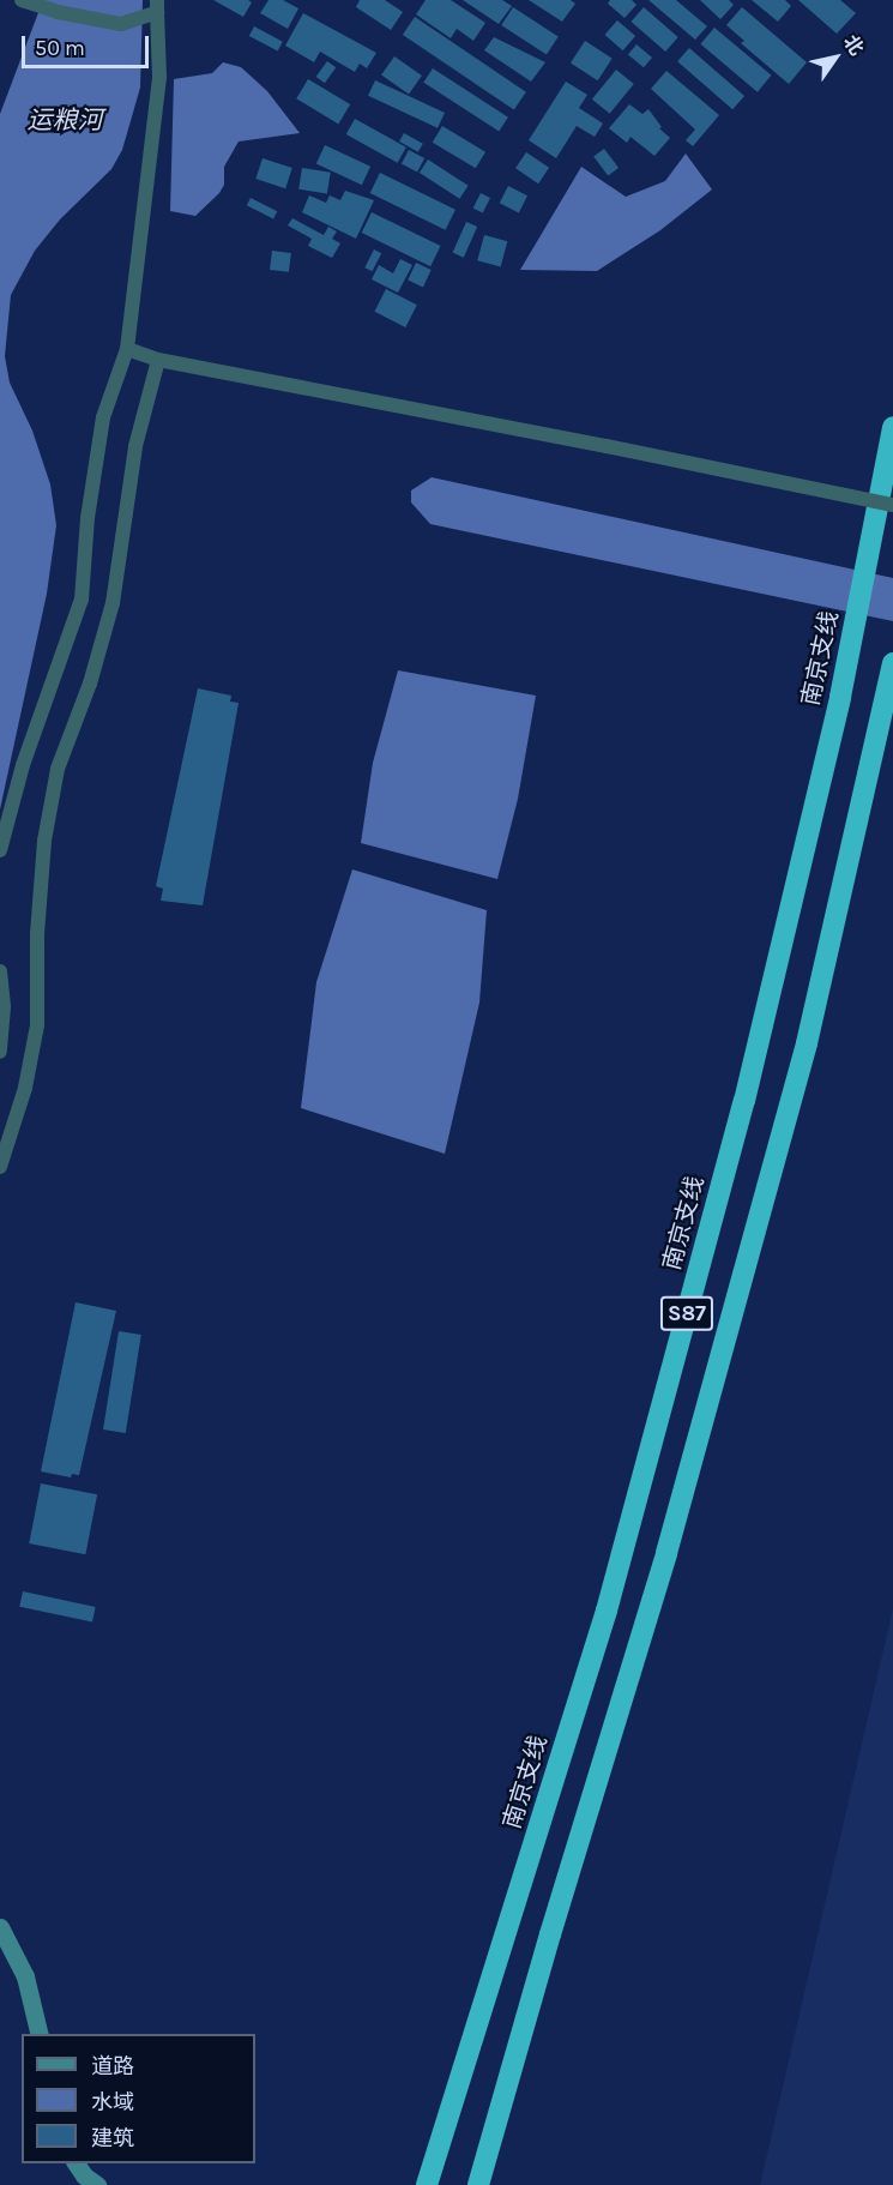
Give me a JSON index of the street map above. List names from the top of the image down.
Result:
{
  "streets": {
    "highway": ["南京支线", "S87"]
  },
  "water": ["运粮河"],
  "legend": ["道路", "水域", "建筑"],
  "scale_bar": "50 m",
  "north": "top right"
}
